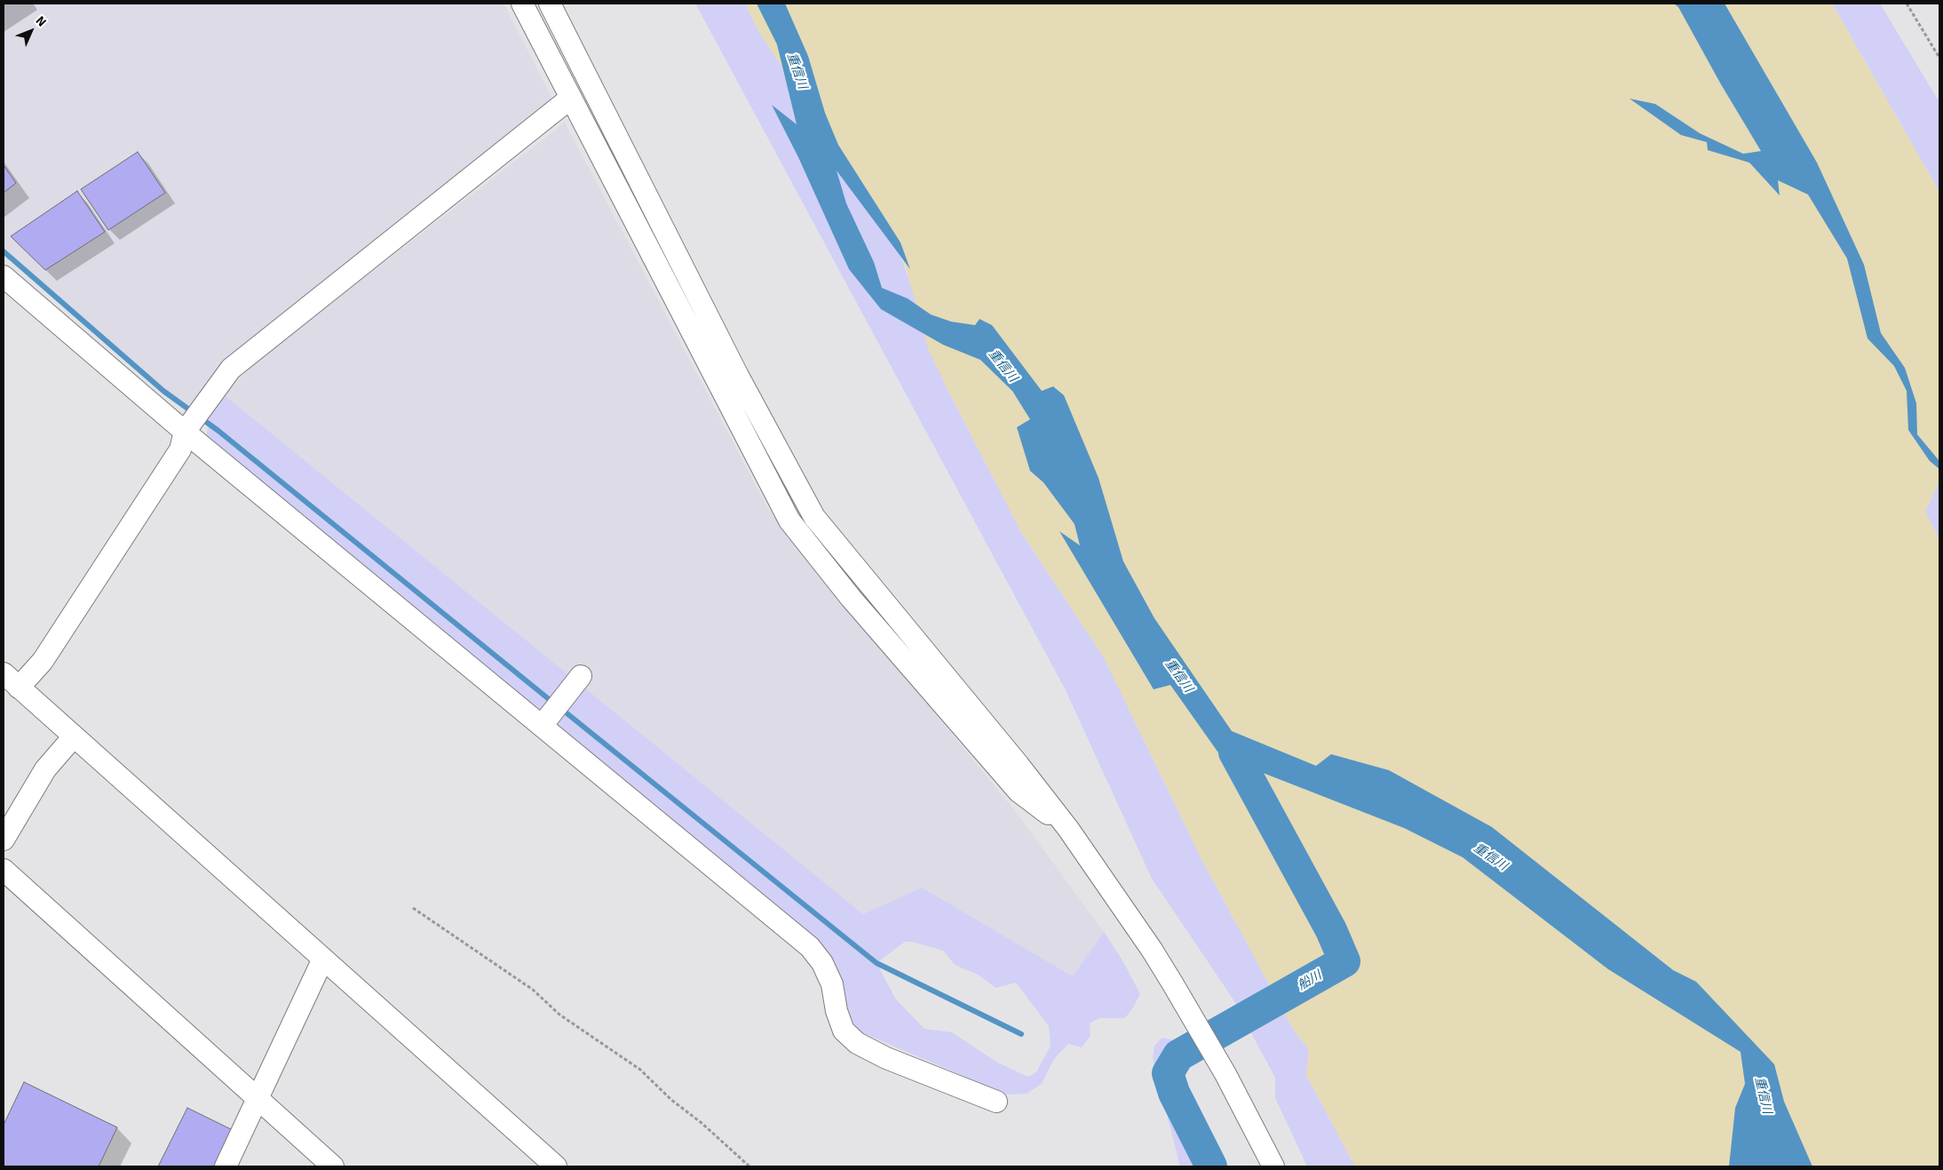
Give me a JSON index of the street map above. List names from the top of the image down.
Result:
{
  "water": ["重信川", "船川"],
  "north": "top right"
}
